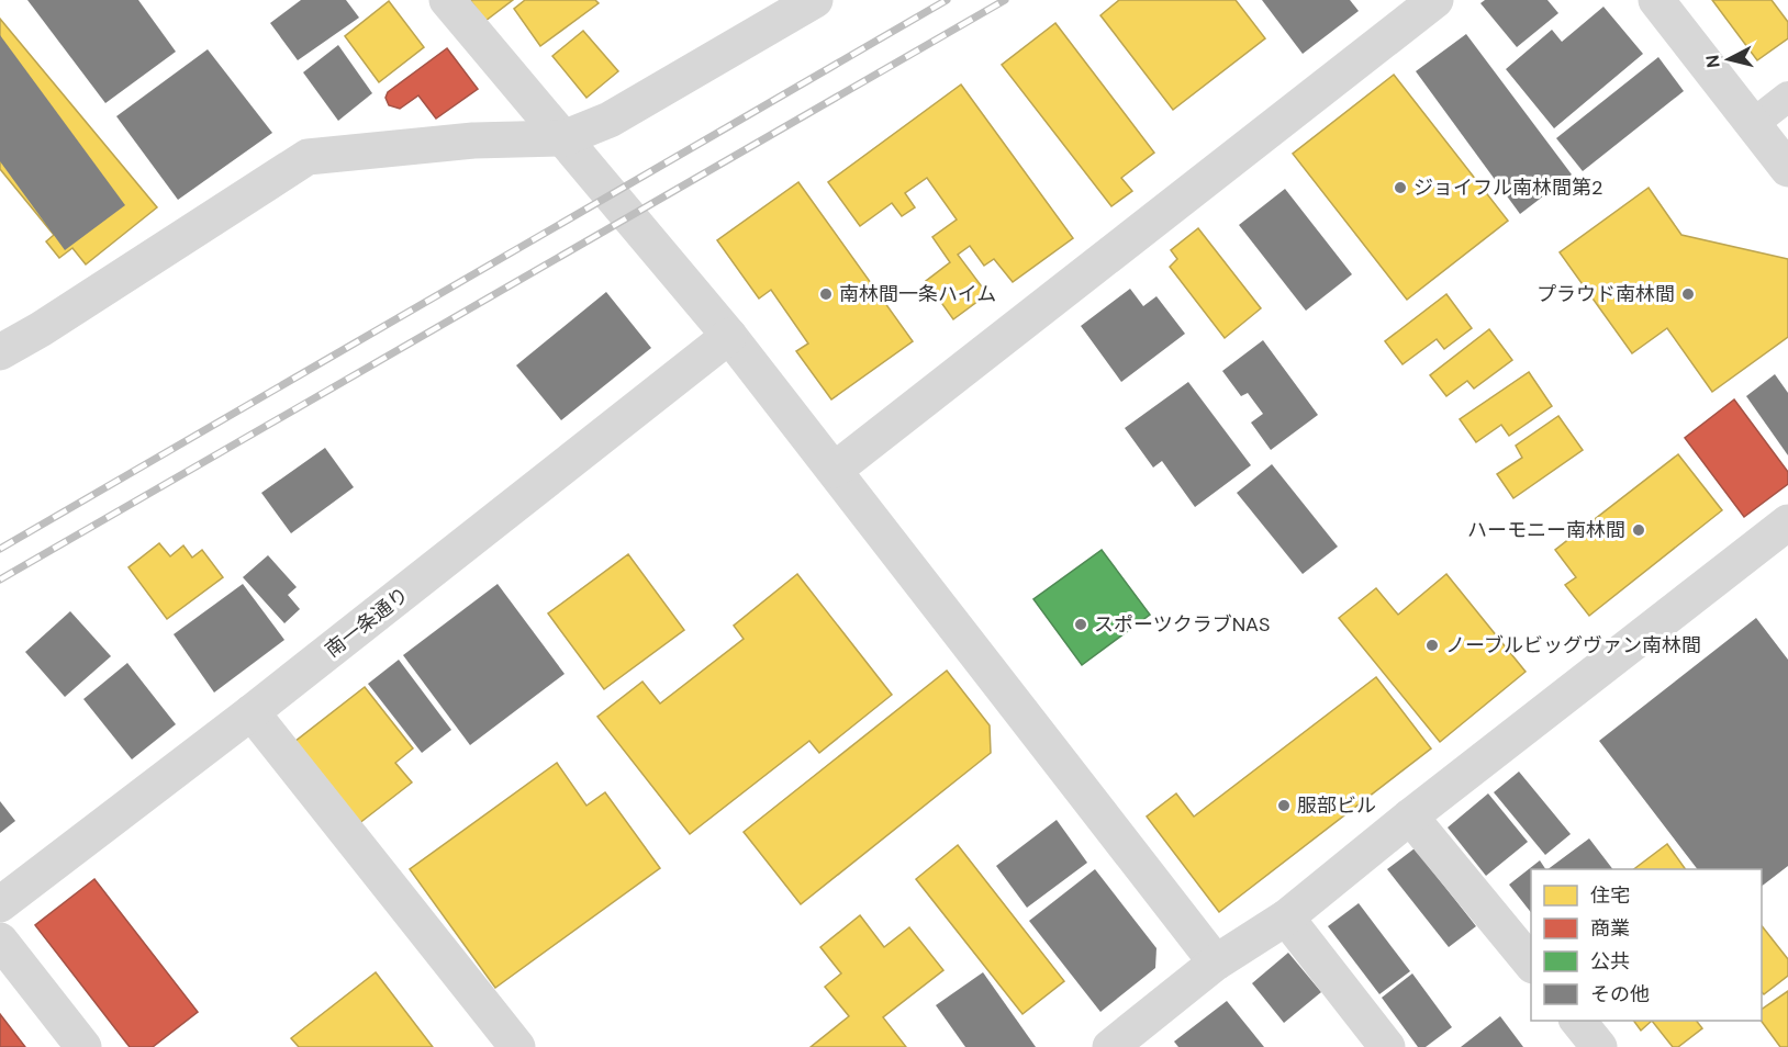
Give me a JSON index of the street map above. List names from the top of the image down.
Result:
{
  "streets": {
    "street": ["南一条通り"]
  },
  "places": [
    "ジョイフル南林間第2",
    "南林間一条ハイム",
    "プラウド南林間",
    "ハーモニー南林間",
    "スポーツクラブNAS",
    "ノーブルビッグヴァン南林間",
    "服部ビル"
  ],
  "legend": [
    "住宅",
    "商業",
    "公共",
    "その他"
  ],
  "north": "left"
}
